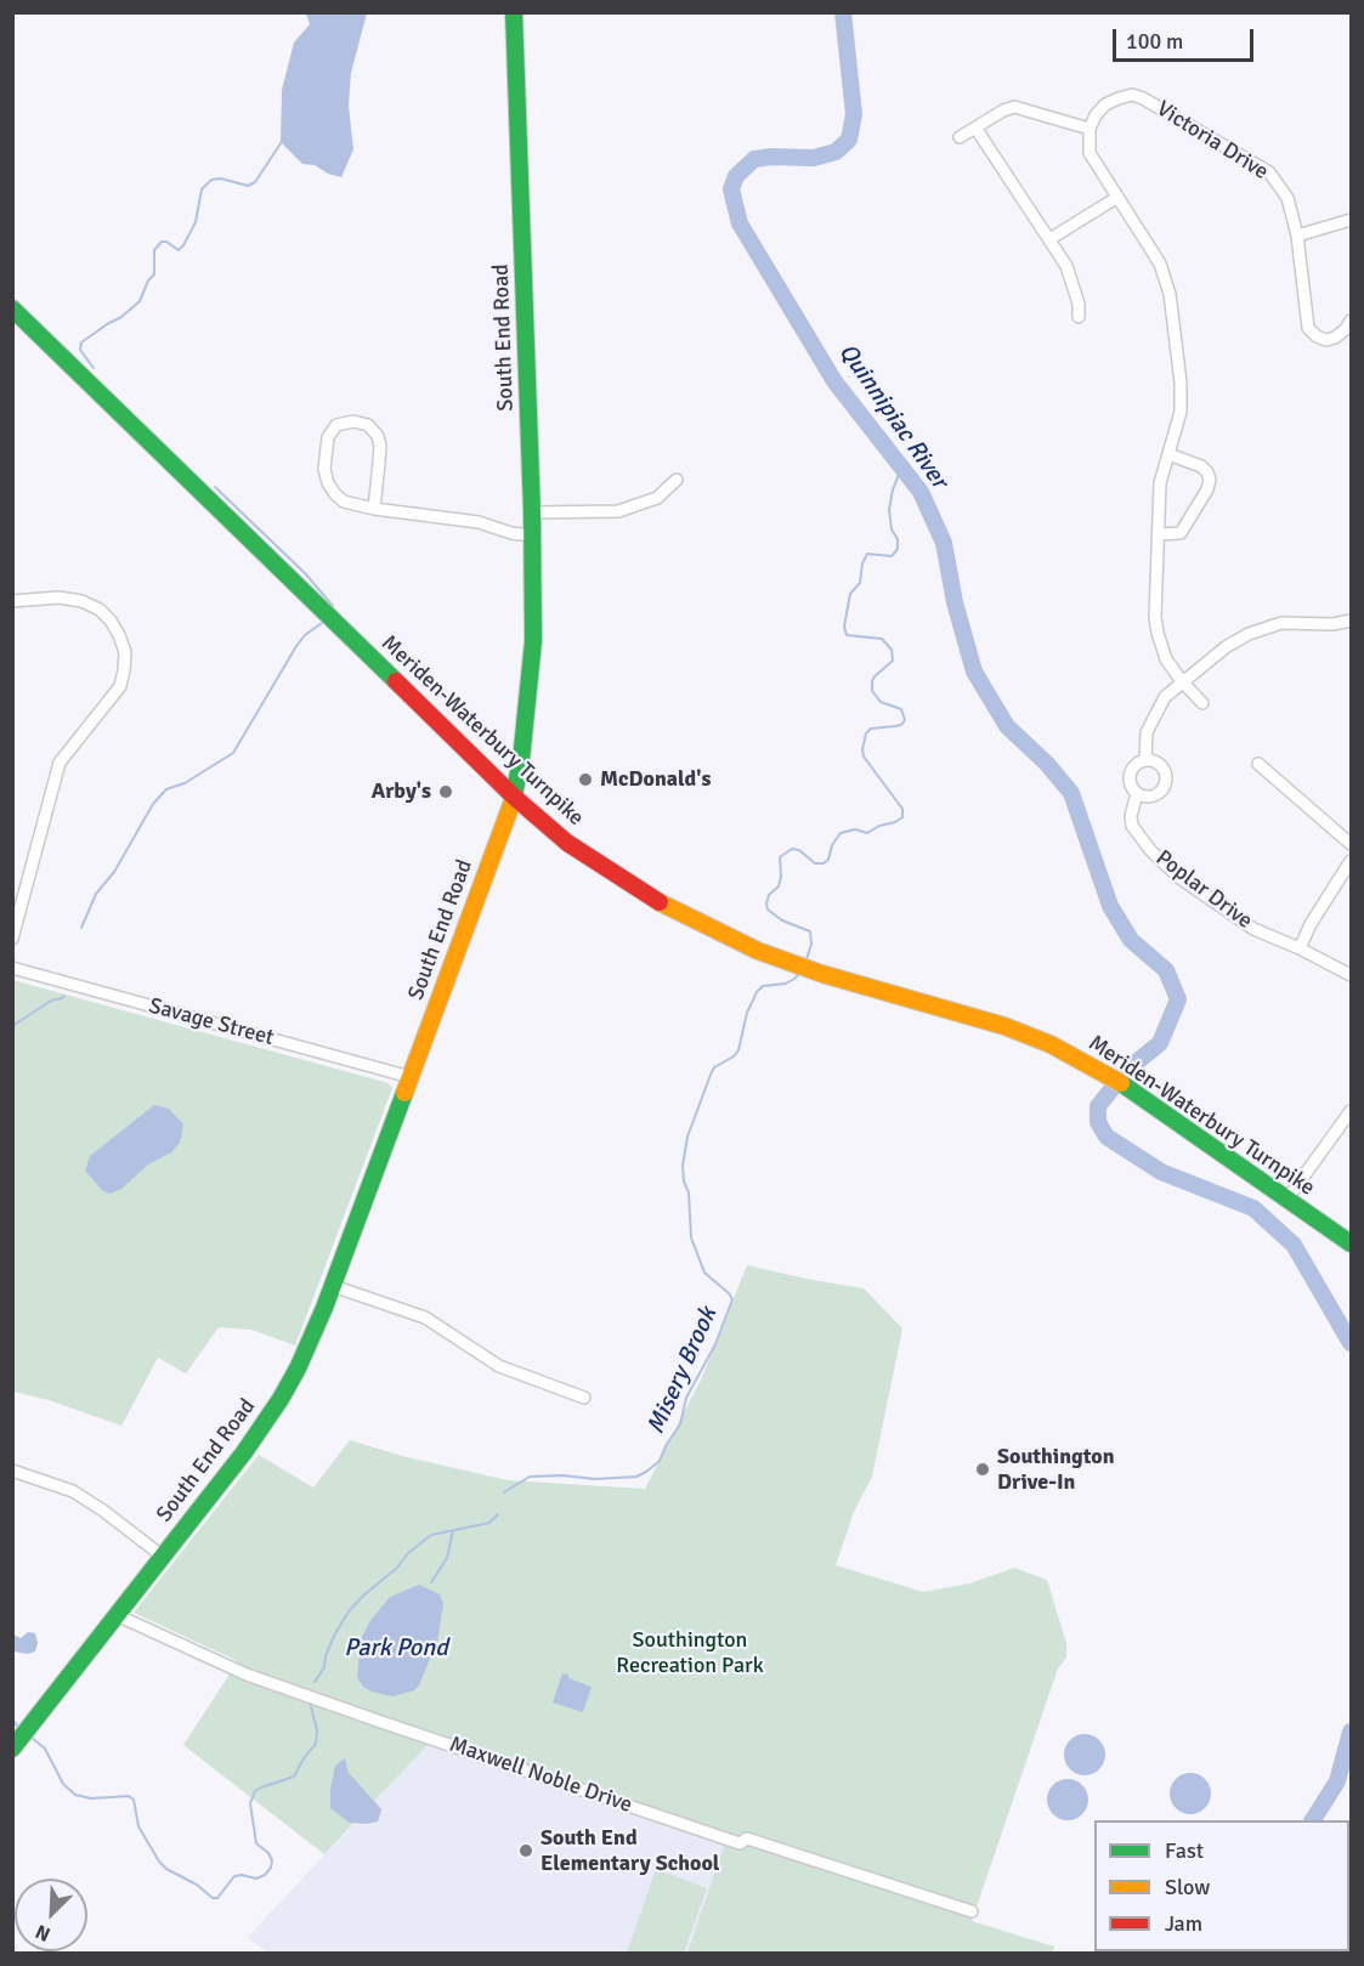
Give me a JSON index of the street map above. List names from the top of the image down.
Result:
{
  "streets": {
    "street": [
      "Victoria Drive",
      "South End Road",
      "Meriden-Waterbury Turnpike",
      "Poplar Drive",
      "Savage Street",
      "Maxwell Noble Drive"
    ]
  },
  "crossings": [
    ["South End Road", "Meriden-Waterbury Turnpike"],
    ["South End Road", "Savage Street"],
    ["South End Road", "Maxwell Noble Drive"]
  ],
  "water": ["Quinnipiac River", "Misery Brook", "Park Pond"],
  "parks": ["Southington Recreation Park"],
  "places": [
    "McDonald's",
    "Arby's",
    "Southington Drive-In",
    "South End Elementary School"
  ],
  "legend": ["Fast", "Slow", "Jam"],
  "scale_bar": "100 m",
  "north": "bottom left"
}
